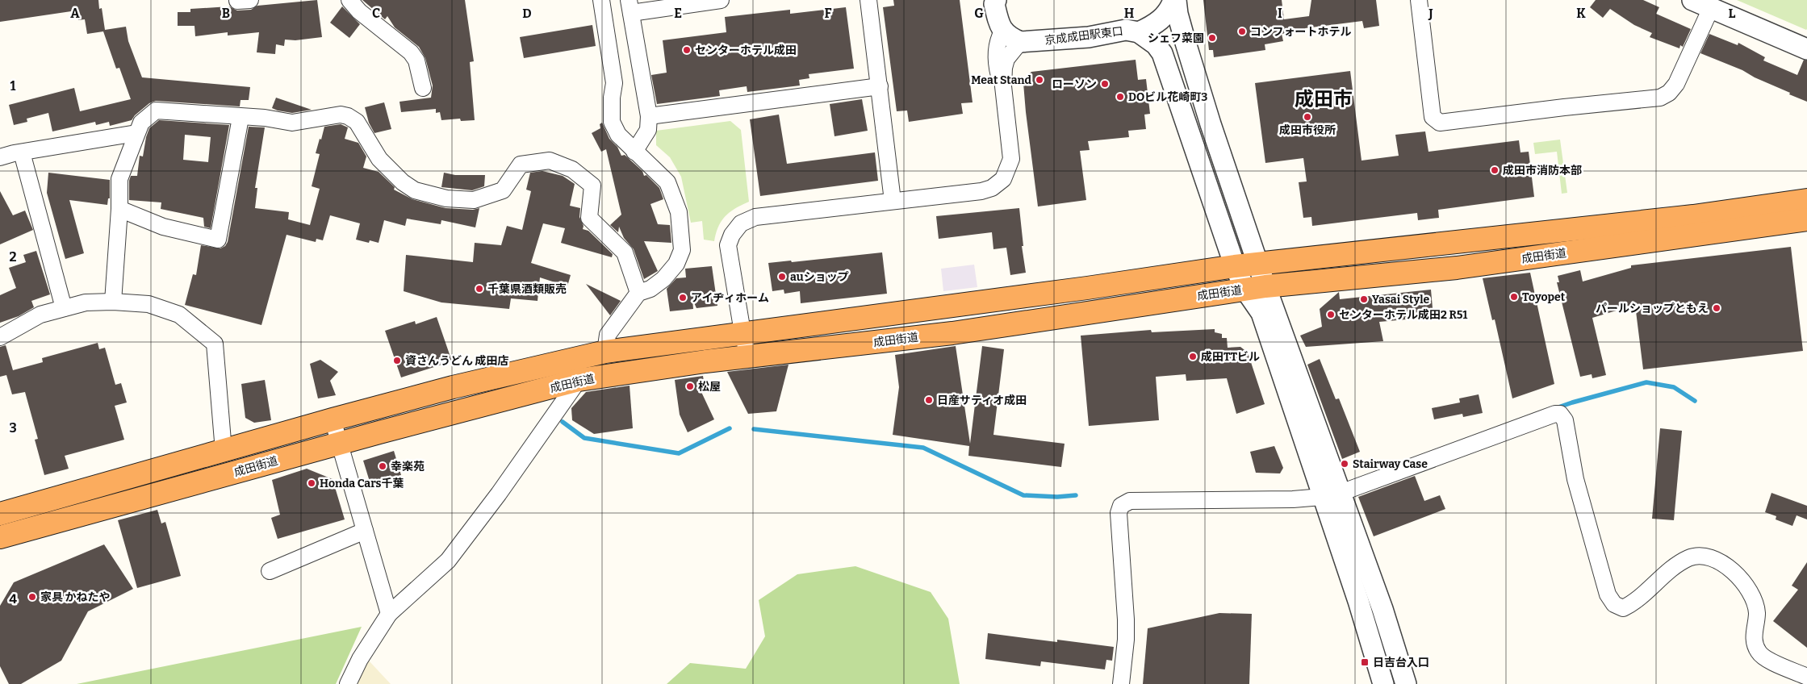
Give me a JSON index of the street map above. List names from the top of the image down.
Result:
{
  "streets": {
    "highway": ["成田街道"],
    "street": ["京成成田駅東口"]
  },
  "crossings": [
    ["京成成田駅東口", "成田街道"]
  ],
  "districts": ["成田市"],
  "places": {
    "other": [
      "コンフォートホテル",
      "シェフ菜園",
      "センターホテル成田",
      "Meat Stand",
      "ローソン",
      "DOビル花崎町3",
      "成田市役所",
      "成田市消防本部",
      "auショップ",
      "千葉県酒類販売",
      "Toyopet",
      "アイヂィホーム",
      "Yasai Style",
      "パールショップともえ",
      "センターホテル成田2 R51",
      "成田TTビル",
      "資さんうどん 成田店",
      "松屋",
      "日産サティオ成田",
      "Stairway Case",
      "幸楽苑",
      "Honda Cars千葉",
      "家具 かねたや"
    ],
    "transit": ["日吉台入口"]
  },
  "grid": {
    "columns": [
      "A",
      "B",
      "C",
      "D",
      "E",
      "F",
      "G",
      "H",
      "I",
      "J",
      "K",
      "L"
    ],
    "rows": [
      "1",
      "2",
      "3",
      "4"
    ]
  }
}
